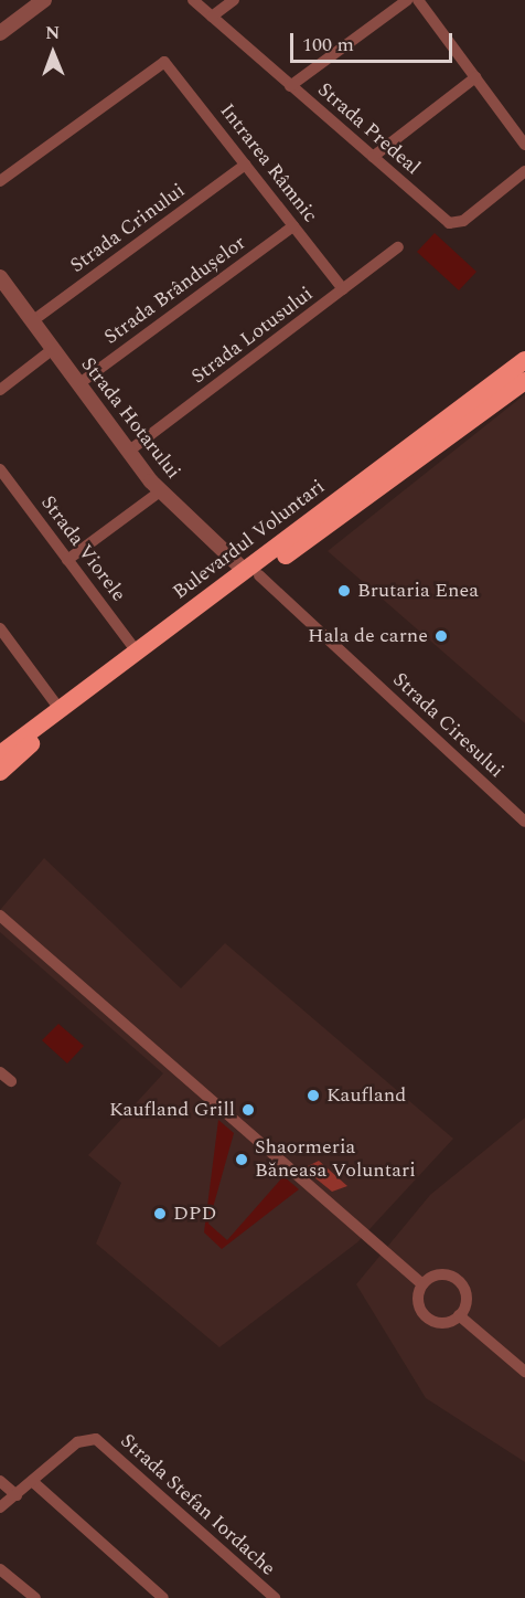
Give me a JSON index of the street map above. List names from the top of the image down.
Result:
{
  "streets": {
    "highway": ["Bulevardul Voluntari"],
    "street": [
      "Strada Predeal",
      "Intrarea Râmnic",
      "Strada Crinului",
      "Strada Brândușelor",
      "Strada Lotusului",
      "Strada Hotarului",
      "Strada Viorele",
      "Strada Ciresului",
      "Strada Stefan Iordache"
    ]
  },
  "crossings": [
    ["Intrarea Râmnic", "Strada Crinului"],
    ["Intrarea Râmnic", "Strada Brândușelor"],
    ["Intrarea Râmnic", "Strada Lotusului"],
    ["Strada Crinului", "Strada Hotarului"],
    ["Strada Brândușelor", "Strada Hotarului"],
    ["Strada Lotusului", "Strada Hotarului"],
    ["Strada Hotarului", "Bulevardul Voluntari"],
    ["Strada Hotarului", "Strada Ciresului"],
    ["Bulevardul Voluntari", "Strada Viorele"],
    ["Bulevardul Voluntari", "Strada Ciresului"]
  ],
  "places": [
    "Brutaria Enea",
    "Hala de carne",
    "Kaufland",
    "Kaufland Grill",
    "Shaormeria Băneasa Voluntari",
    "DPD"
  ],
  "scale_bar": "100 m",
  "north": "top"
}
